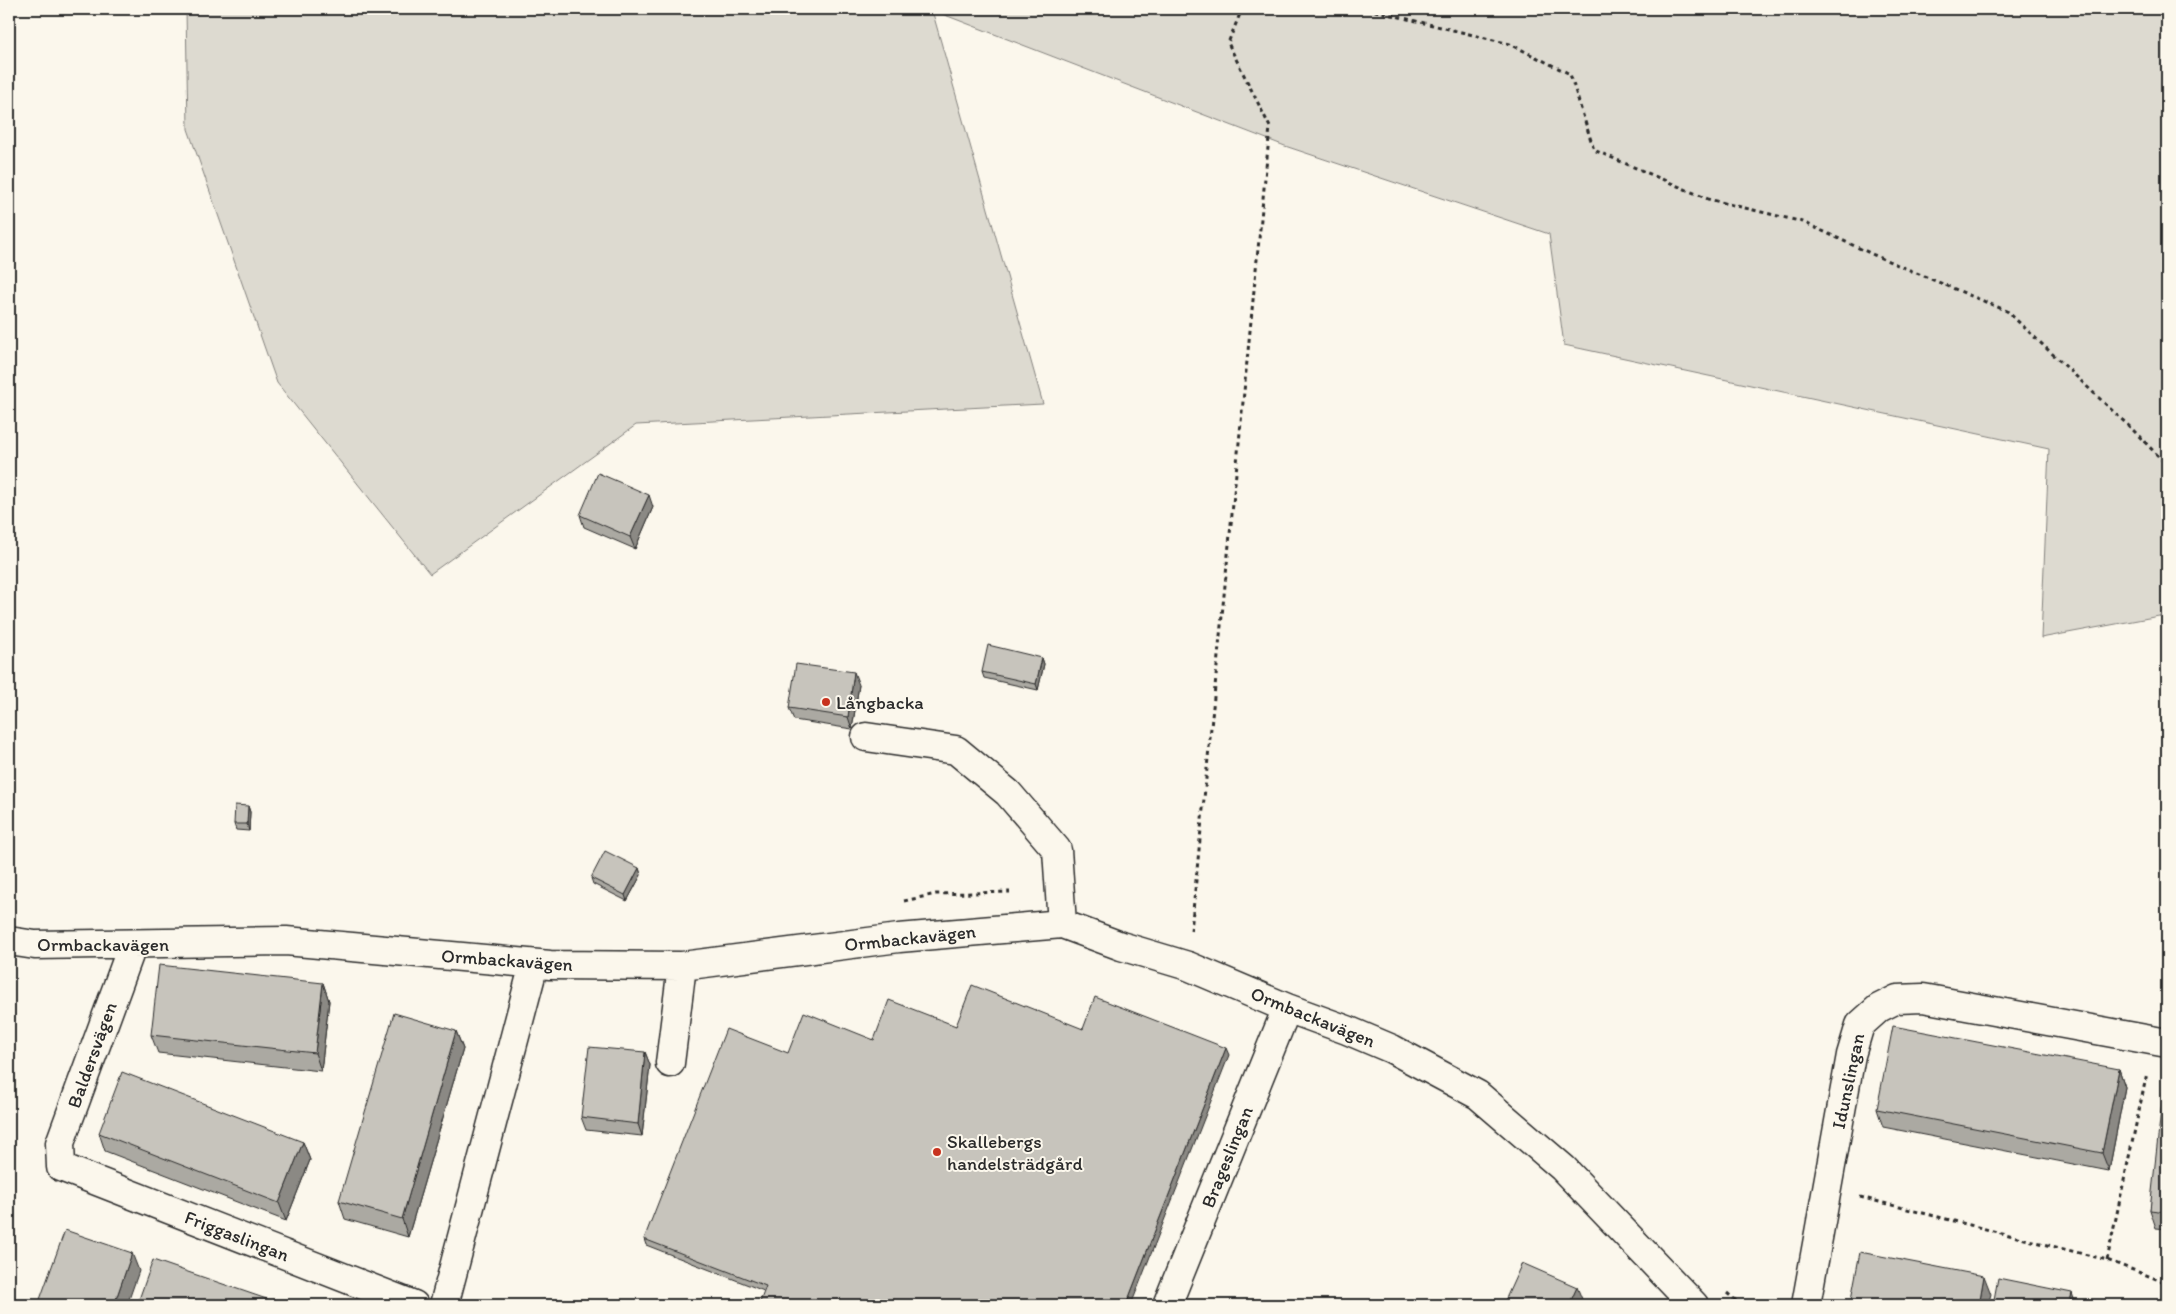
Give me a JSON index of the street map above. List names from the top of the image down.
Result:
{
  "streets": {
    "street": [
      "Ormbackavägen",
      "Baldersvägen",
      "Idunslingan",
      "Brageslingan",
      "Friggaslingan"
    ]
  },
  "crossings": [
    ["Ormbackavägen", "Baldersvägen"],
    ["Ormbackavägen", "Brageslingan"],
    ["Baldersvägen", "Friggaslingan"]
  ],
  "places": ["Långbacka", "Skallebergs handelsträdgård"]
}
